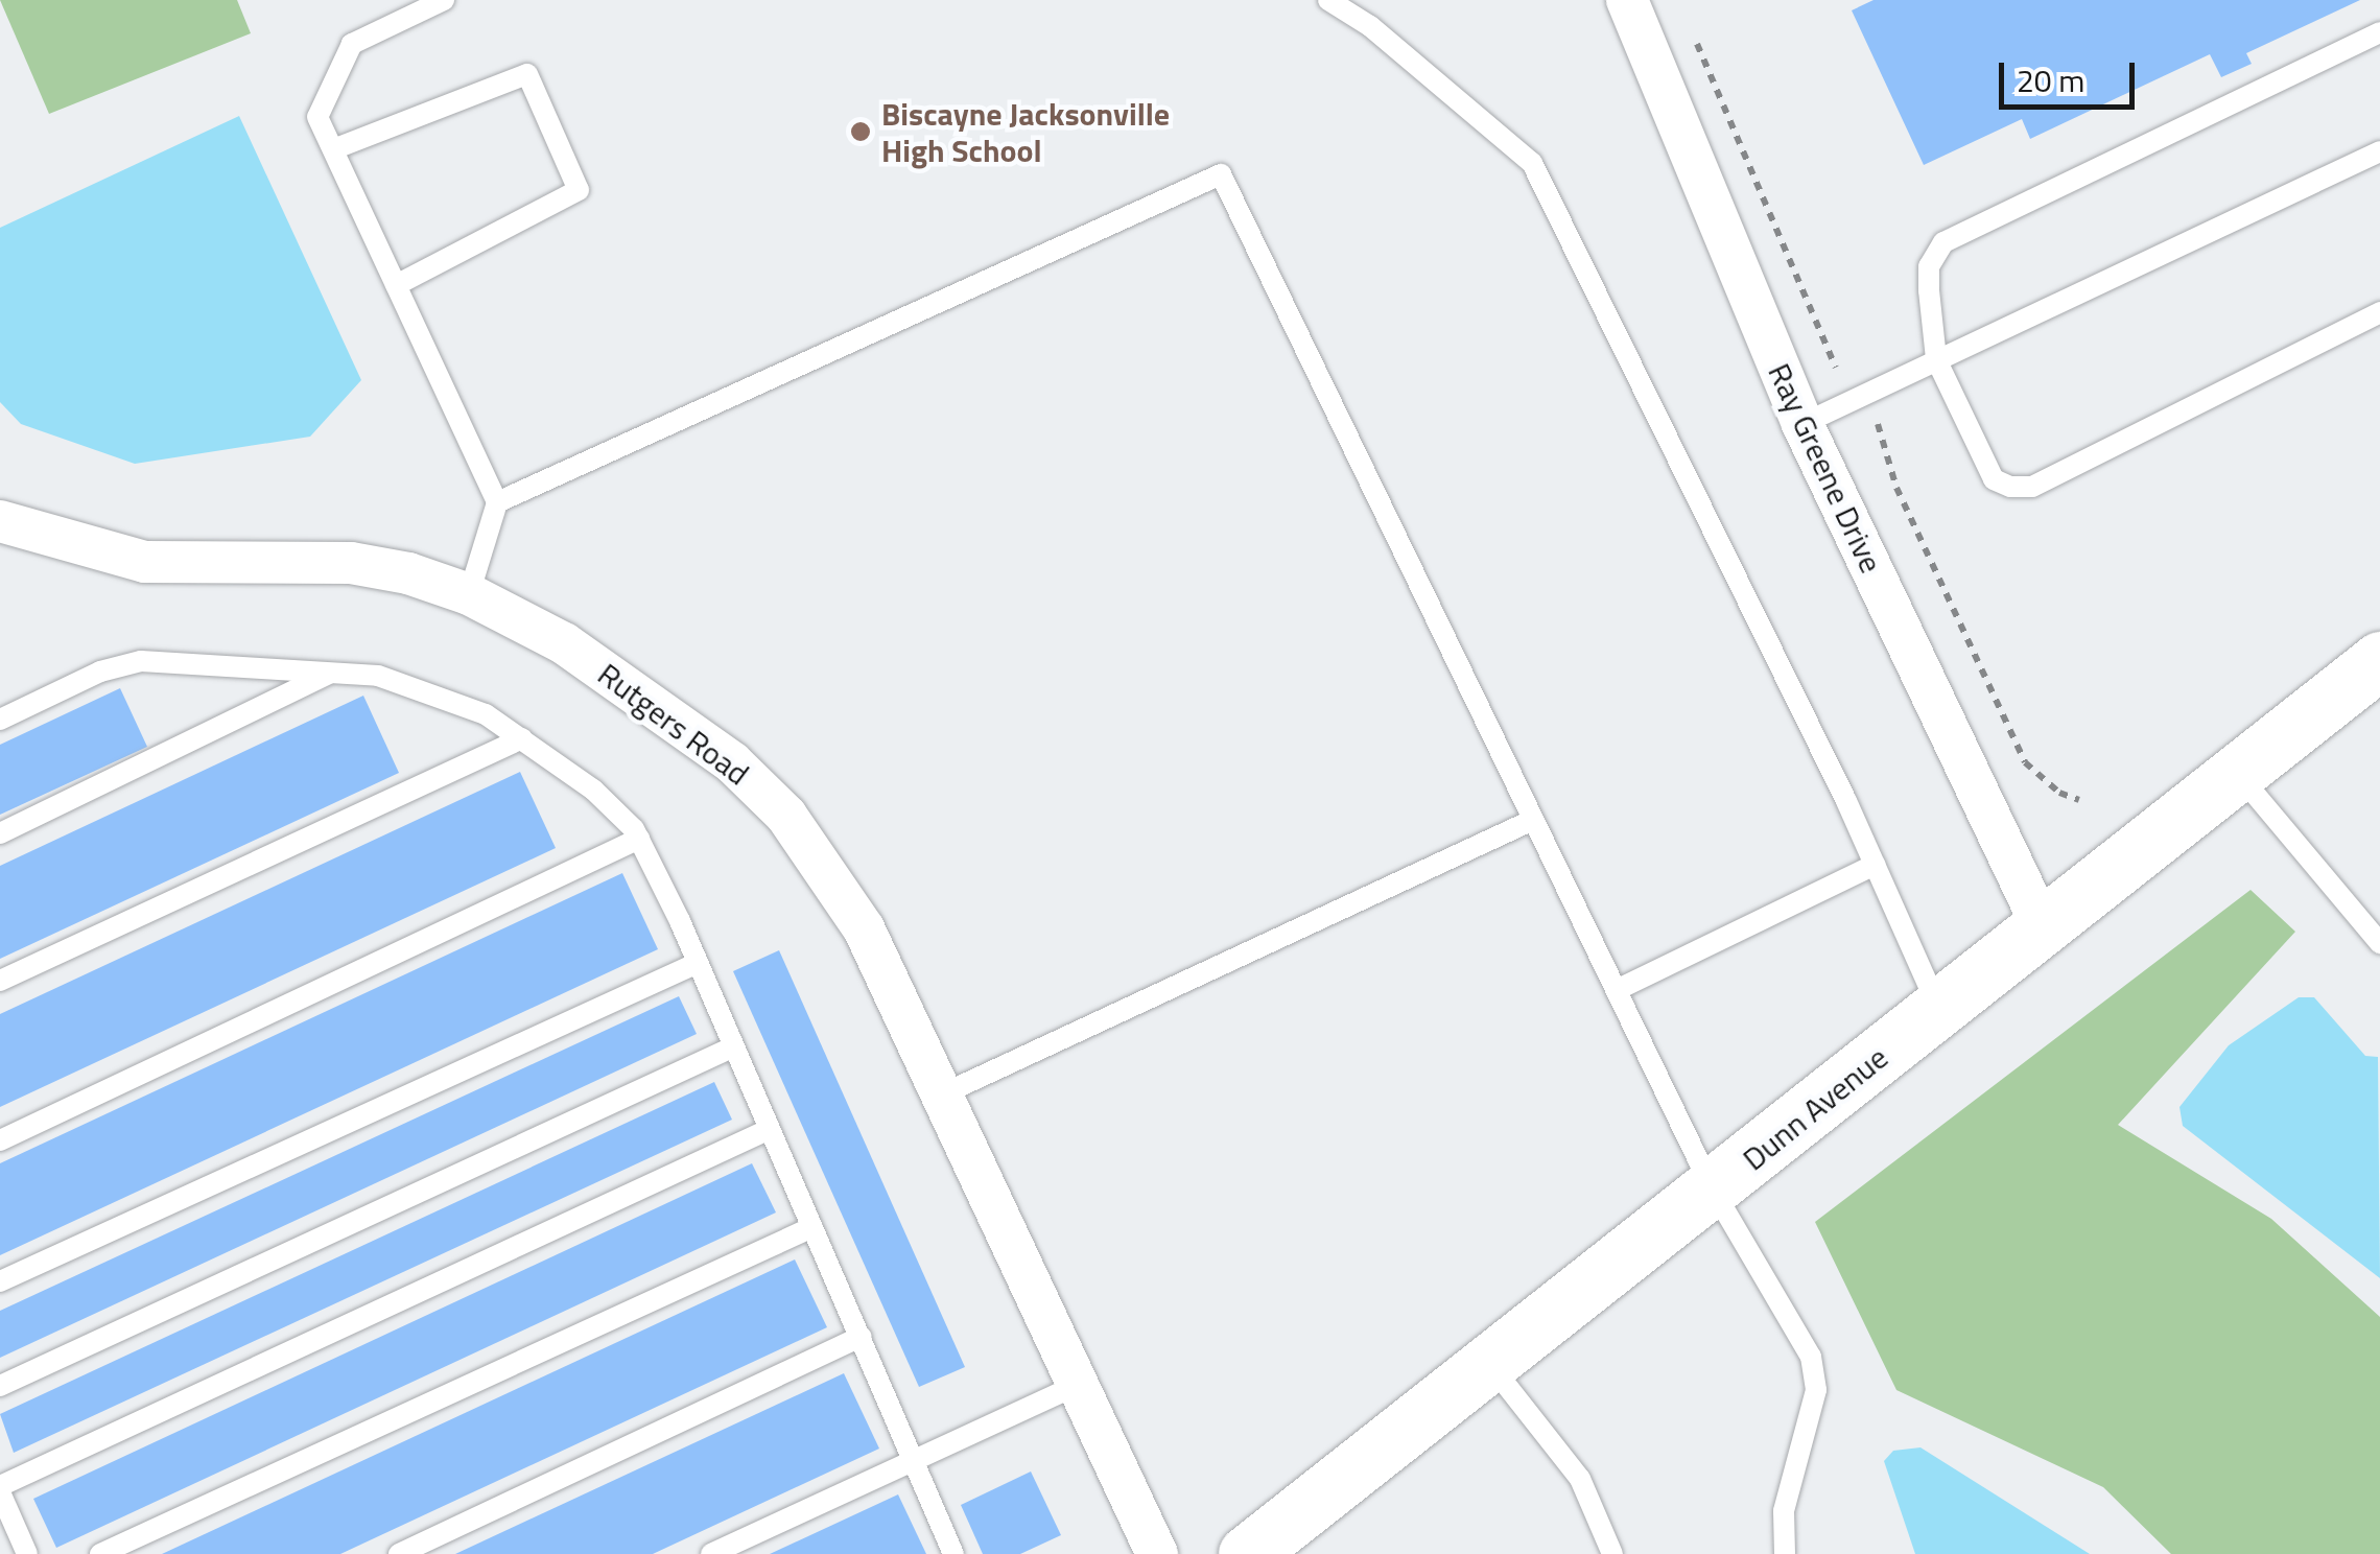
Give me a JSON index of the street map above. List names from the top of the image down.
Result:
{
  "streets": {
    "main road": ["Dunn Avenue"],
    "street": ["Ray Greene Drive", "Rutgers Road"]
  },
  "crossings": [
    ["Ray Greene Drive", "Dunn Avenue"]
  ],
  "places": ["Biscayne Jacksonville High School"],
  "scale_bar": "20 m"
}
